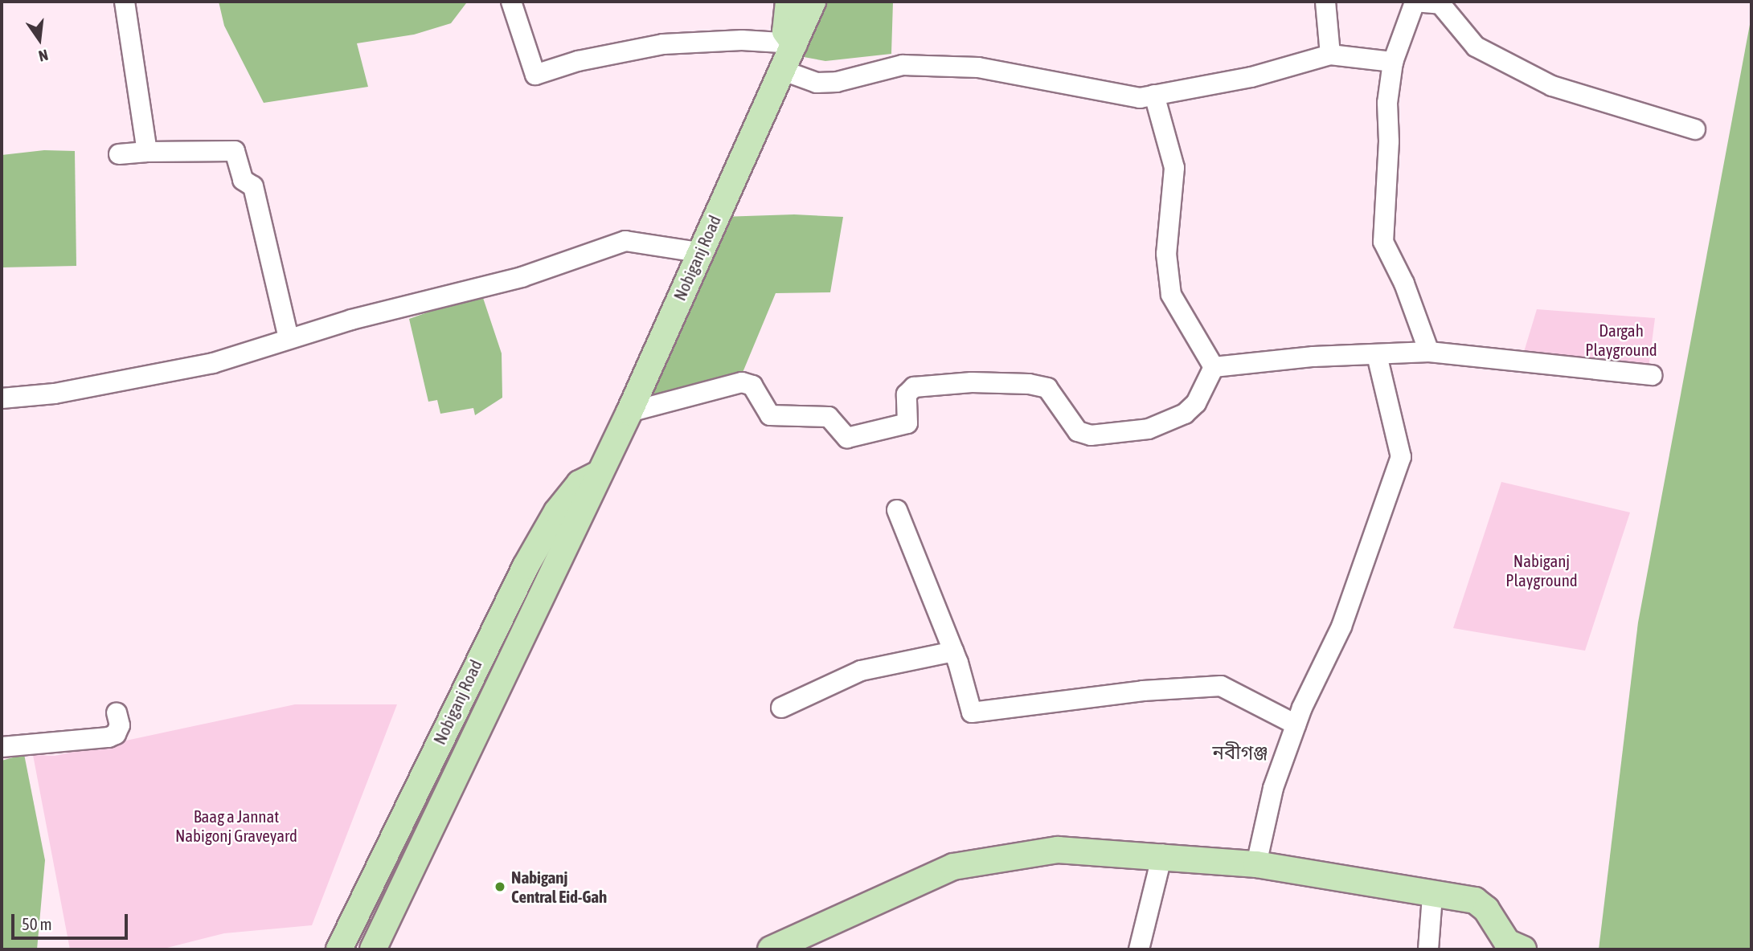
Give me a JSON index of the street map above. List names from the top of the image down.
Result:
{
  "streets": {
    "main road": ["Nobiganj Road"]
  },
  "districts": ["নবীগঞ্জ"],
  "parks": ["Dargah Playground", "Nabiganj Playground", "Baag a Jannat Nabigonj Graveyard"],
  "places": ["Nabiganj Central Eid-Gah"],
  "scale_bar": "50 m",
  "north": "bottom"
}
